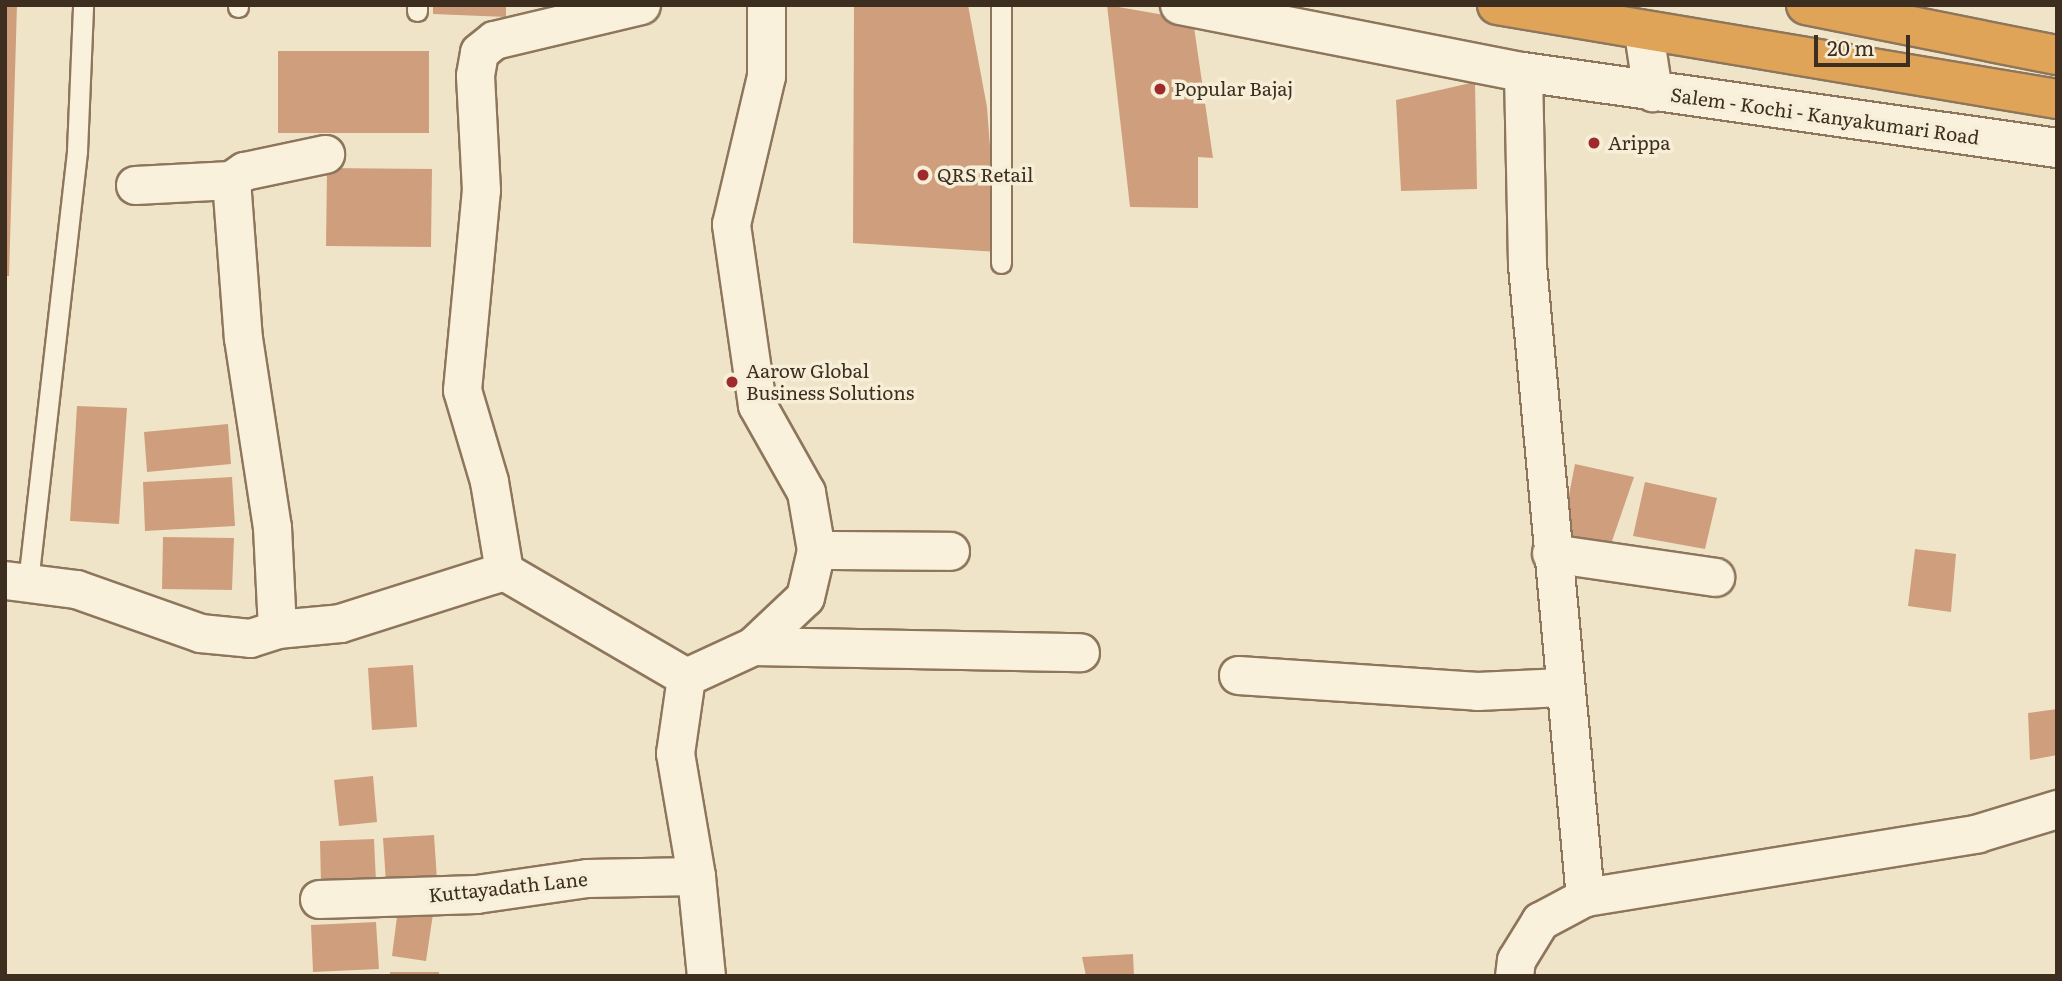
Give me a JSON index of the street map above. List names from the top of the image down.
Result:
{
  "streets": {
    "street": ["Salem - Kochi - Kanyakumari Road", "Kuttayadath Lane"]
  },
  "places": [
    "Popular Bajaj",
    "Arippa",
    "QRS Retail",
    "Aarow Global Business Solutions"
  ],
  "scale_bar": "20 m"
}
